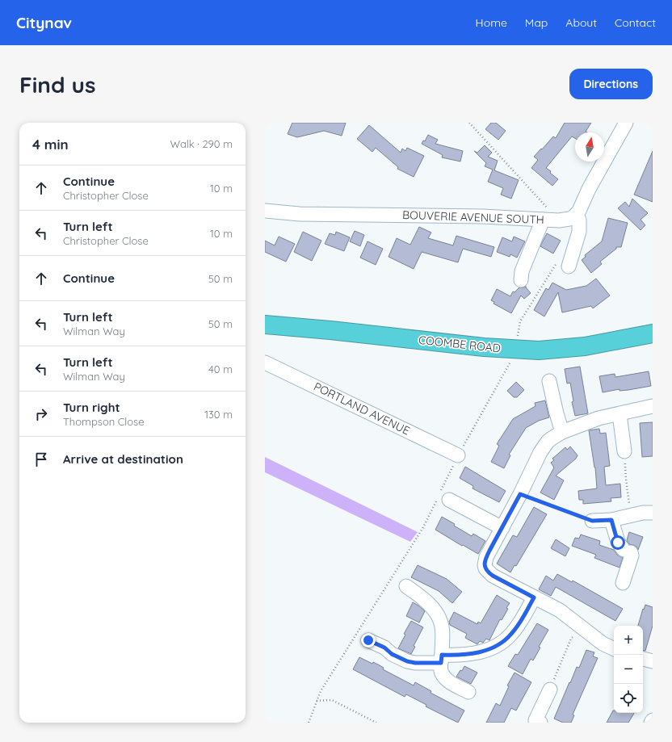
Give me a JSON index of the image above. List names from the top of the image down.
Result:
{
  "streets": {
    "highway": ["COOMBE ROAD"],
    "street": ["BOUVERIE AVENUE SOUTH", "PORTLAND AVENUE"]
  },
  "north": "top",
  "page": {
    "header": "Citynav",
    "nav": [
      "Home",
      "Map",
      "About",
      "Contact"
    ],
    "buttons": "Directions",
    "title": "Find us",
    "heading": ["4 min", "Walk · 290 m"],
    "list": [
      ["Continue", "Christopher Close", "10 m"],
      ["Turn left", "Christopher Close", "10 m"],
      ["Continue", "50 m"],
      ["Turn left", "Wilman Way", "50 m"],
      ["Turn left", "Wilman Way", "40 m"],
      ["Turn right", "Thompson Close", "130 m"],
      "Arrive at destination"
    ],
    "map_buttons": ["+", "−"]
  }
}
